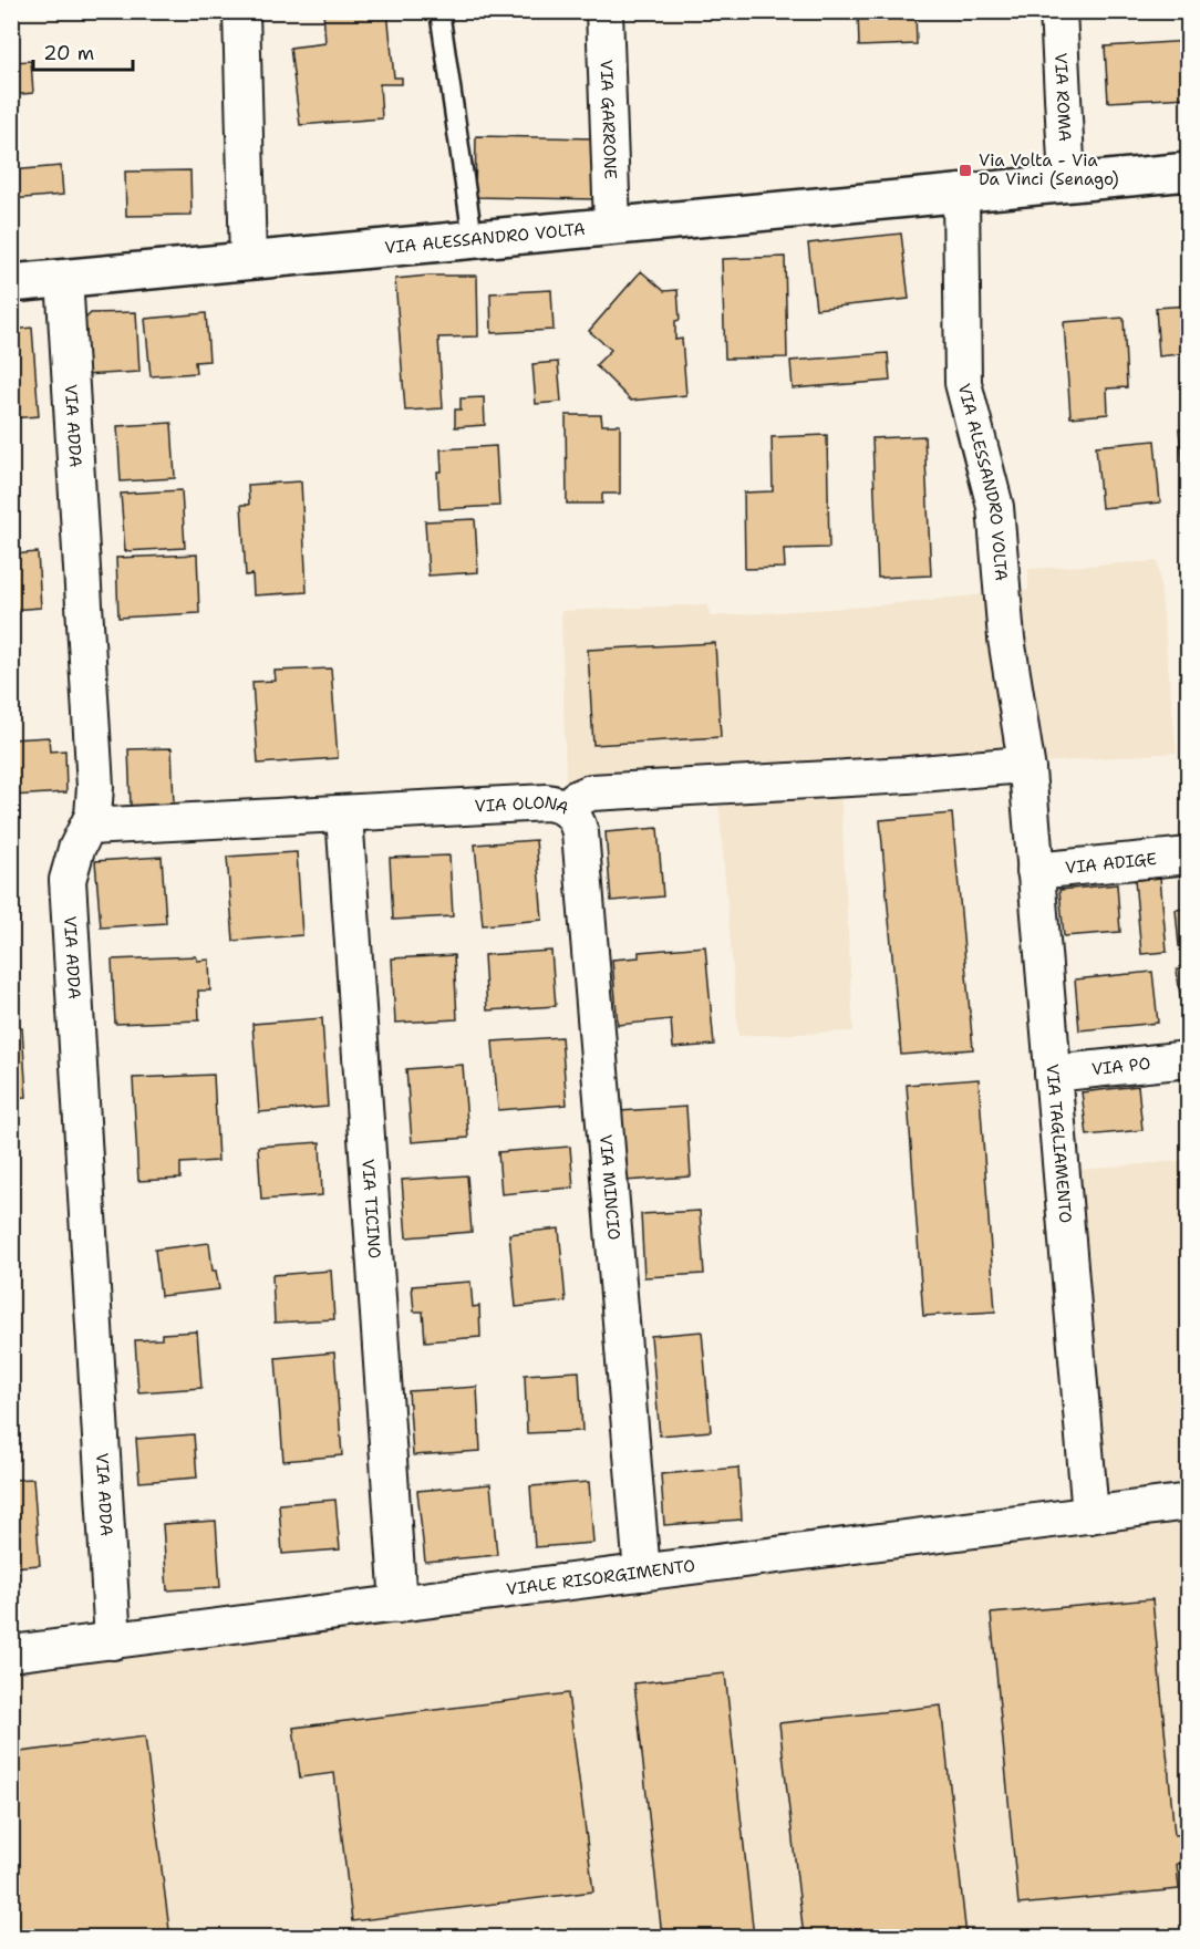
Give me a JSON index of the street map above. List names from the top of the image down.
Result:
{
  "streets": {
    "street": [
      "VIA ROMA",
      "VIA GARRONE",
      "VIA ALESSANDRO VOLTA",
      "VIA ADDA",
      "VIA OLONA",
      "VIA ADIGE",
      "VIA PO",
      "VIA TAGLIAMENTO",
      "VIA MINCIO",
      "VIA TICINO",
      "VIALE RISORGIMENTO"
    ]
  },
  "crossings": [
    ["VIA ROMA", "VIA ALESSANDRO VOLTA"],
    ["VIA GARRONE", "VIA ALESSANDRO VOLTA"],
    ["VIA ALESSANDRO VOLTA", "VIA ADDA"],
    ["VIA ALESSANDRO VOLTA", "VIA OLONA"],
    ["VIA ALESSANDRO VOLTA", "VIA TAGLIAMENTO"],
    ["VIA ADDA", "VIA OLONA"],
    ["VIA ADDA", "VIALE RISORGIMENTO"],
    ["VIA OLONA", "VIA TAGLIAMENTO"],
    ["VIA OLONA", "VIA MINCIO"],
    ["VIA OLONA", "VIA TICINO"],
    ["VIA ADIGE", "VIA TAGLIAMENTO"],
    ["VIA PO", "VIA TAGLIAMENTO"],
    ["VIA TAGLIAMENTO", "VIALE RISORGIMENTO"],
    ["VIA MINCIO", "VIALE RISORGIMENTO"],
    ["VIA TICINO", "VIALE RISORGIMENTO"]
  ],
  "places": {
    "transit": ["Via Volta - Via Da Vinci (Senago)"]
  },
  "scale_bar": "20 m"
}
